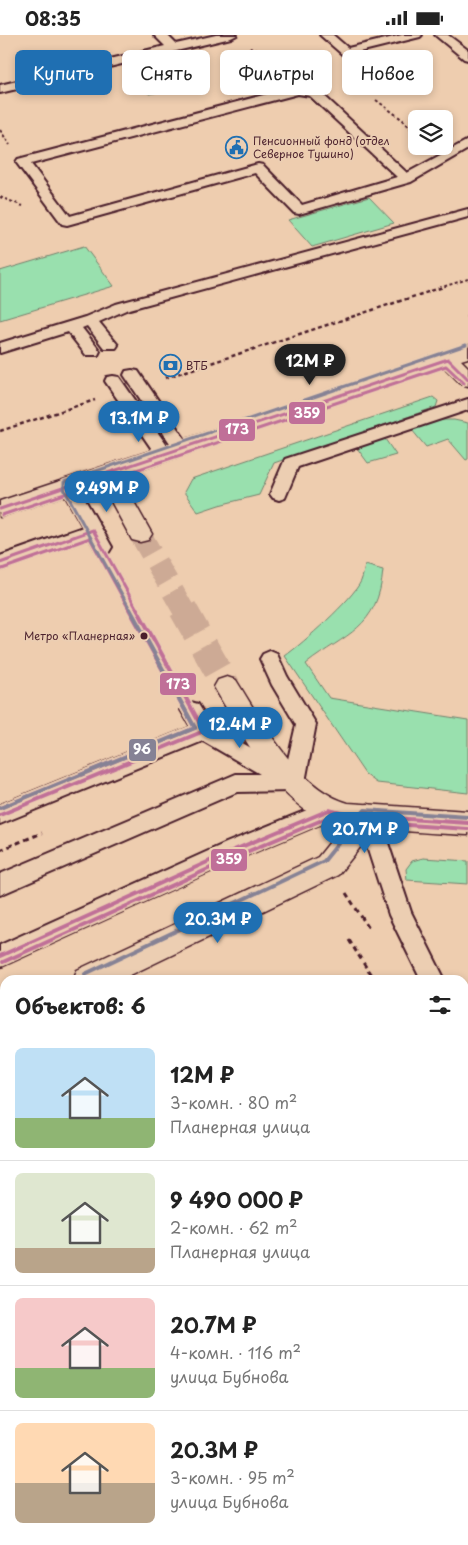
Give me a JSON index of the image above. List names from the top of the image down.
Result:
{
  "places": {
    "public building": ["Пенсионный фонд (отдел Северное Тушино)"],
    "bank": ["ВТБ"],
    "other": ["Метро «Планерная»"]
  },
  "lines": ["transit line 96", "transit line 173", "transit line 359"],
  "page": {
    "status": "08:35",
    "chip": [
      "Купить",
      "Снять",
      "Фильтры",
      "Новое"
    ],
    "price": [
      "12M ₽",
      "13.1M ₽",
      "9.49M ₽",
      "12.4M ₽",
      "20.7M ₽",
      "20.3M ₽"
    ],
    "heading": "Объектов: 6",
    "list": [
      {
        "name": "12M ₽",
        "note": "3-комн. · 80 m² · Планерная улица"
      },
      {
        "name": "9 490 000 ₽",
        "note": "2-комн. · 62 m² · Планерная улица"
      },
      {
        "name": "20.7M ₽",
        "note": "4-комн. · 116 m² · улица Бубнова"
      },
      {
        "name": "20.3M ₽",
        "note": "3-комн. · 95 m² · улица Бубнова"
      }
    ]
  }
}
